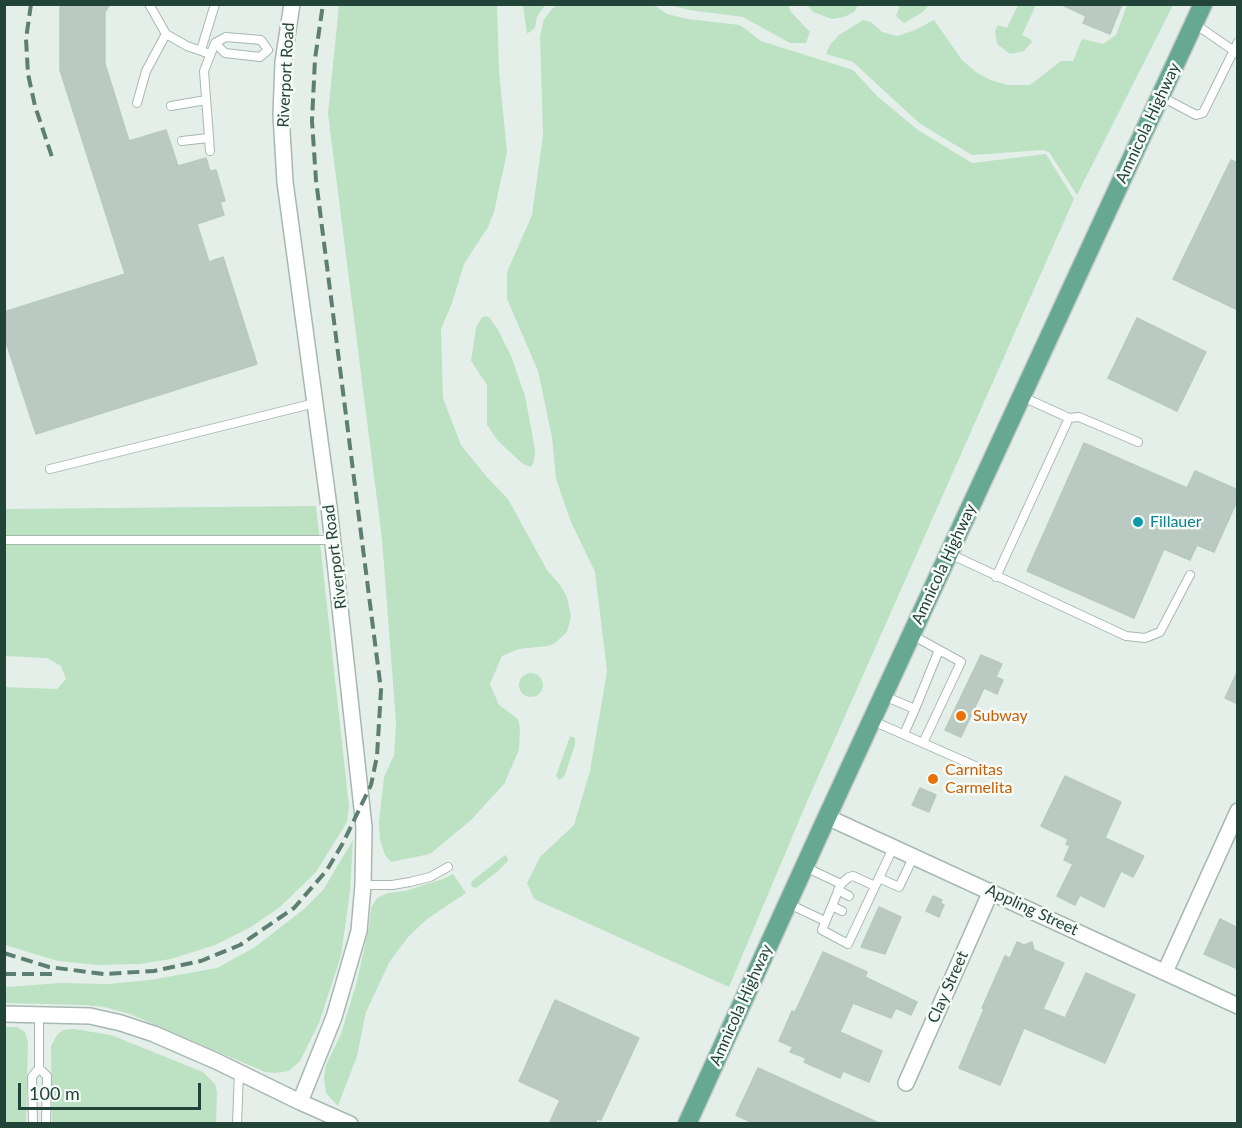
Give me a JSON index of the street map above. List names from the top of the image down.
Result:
{
  "streets": {
    "main road": ["Amnicola Highway"],
    "street": ["Riverport Road", "Appling Street", "Clay Street"]
  },
  "crossings": [
    ["Amnicola Highway", "Appling Street"],
    ["Appling Street", "Clay Street"]
  ],
  "places": ["Fillauer", "Subway", "Carnitas Carmelita"],
  "scale_bar": "100 m"
}
